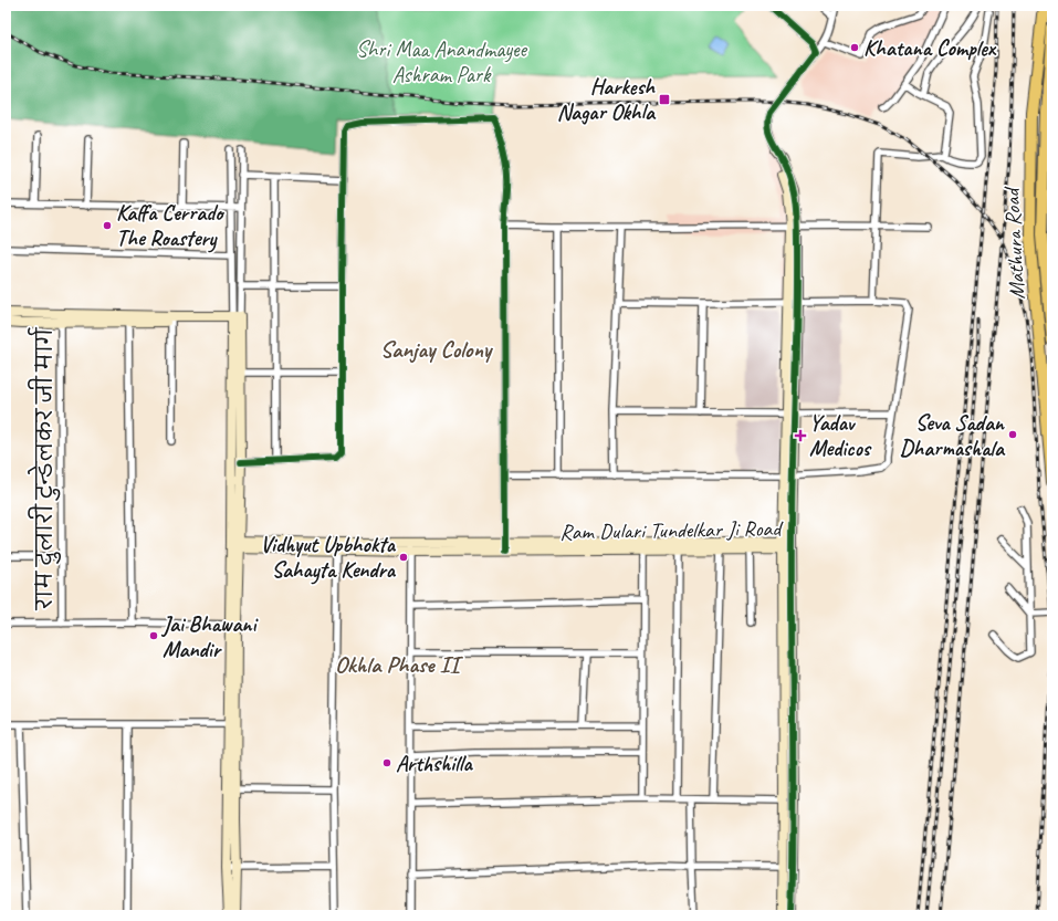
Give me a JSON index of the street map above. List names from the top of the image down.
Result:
{
  "streets": {
    "highway": ["Mathura Road"],
    "street": ["राम दुलारी टुन्डेलकर जी मार्ग", "Ram Dulari Tundelkar Ji Road"]
  },
  "districts": ["Sanjay Colony", "Okhla Phase II"],
  "parks": ["Shri Maa Anandmayee Ashram Park"],
  "places": {
    "other": [
      "Khatana Complex",
      "Kaffa Cerrado The Roastery",
      "Seva Sadan Dharmashala",
      "Vidhyut Upbhokta Sahayta Kendra",
      "Jai Bhawani Mandir",
      "Arthshilla"
    ],
    "transit": ["Harkesh Nagar Okhla"],
    "health": ["Yadav Medicos"]
  }
}
